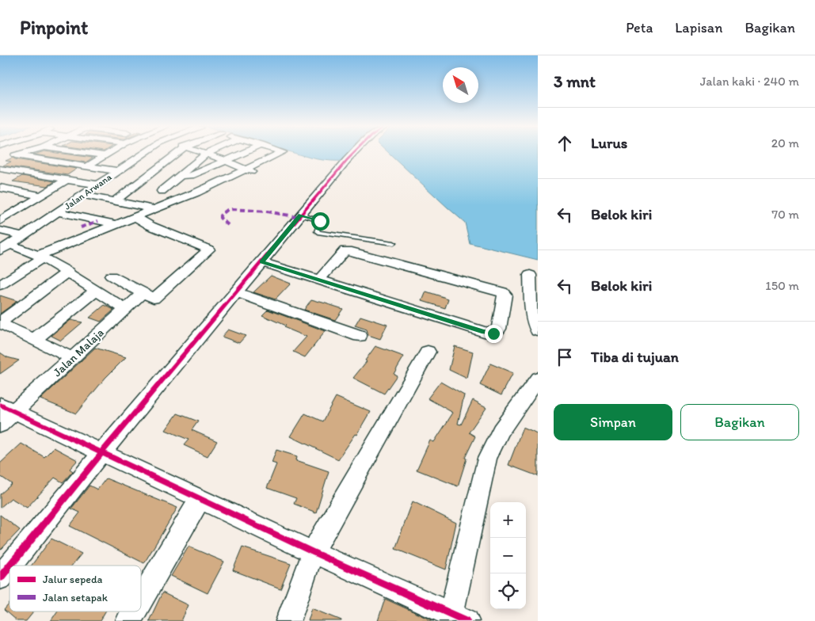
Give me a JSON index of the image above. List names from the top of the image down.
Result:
{
  "streets": {
    "street": ["Jalan Arwana", "Jalan Malaja"]
  },
  "legend": ["Jalur sepeda", "Jalan setapak"],
  "north": "top left",
  "page": {
    "header": "Pinpoint",
    "nav": ["Peta", "Lapisan", "Bagikan"],
    "heading": ["3 mnt", "Jalan kaki · 240 m"],
    "list": [
      ["Lurus", "20 m"],
      ["Belok kiri", "70 m"],
      ["Belok kiri", "150 m"],
      "Tiba di tujuan"
    ],
    "buttons": ["Simpan", "Bagikan"],
    "map_buttons": ["+", "−"]
  }
}
